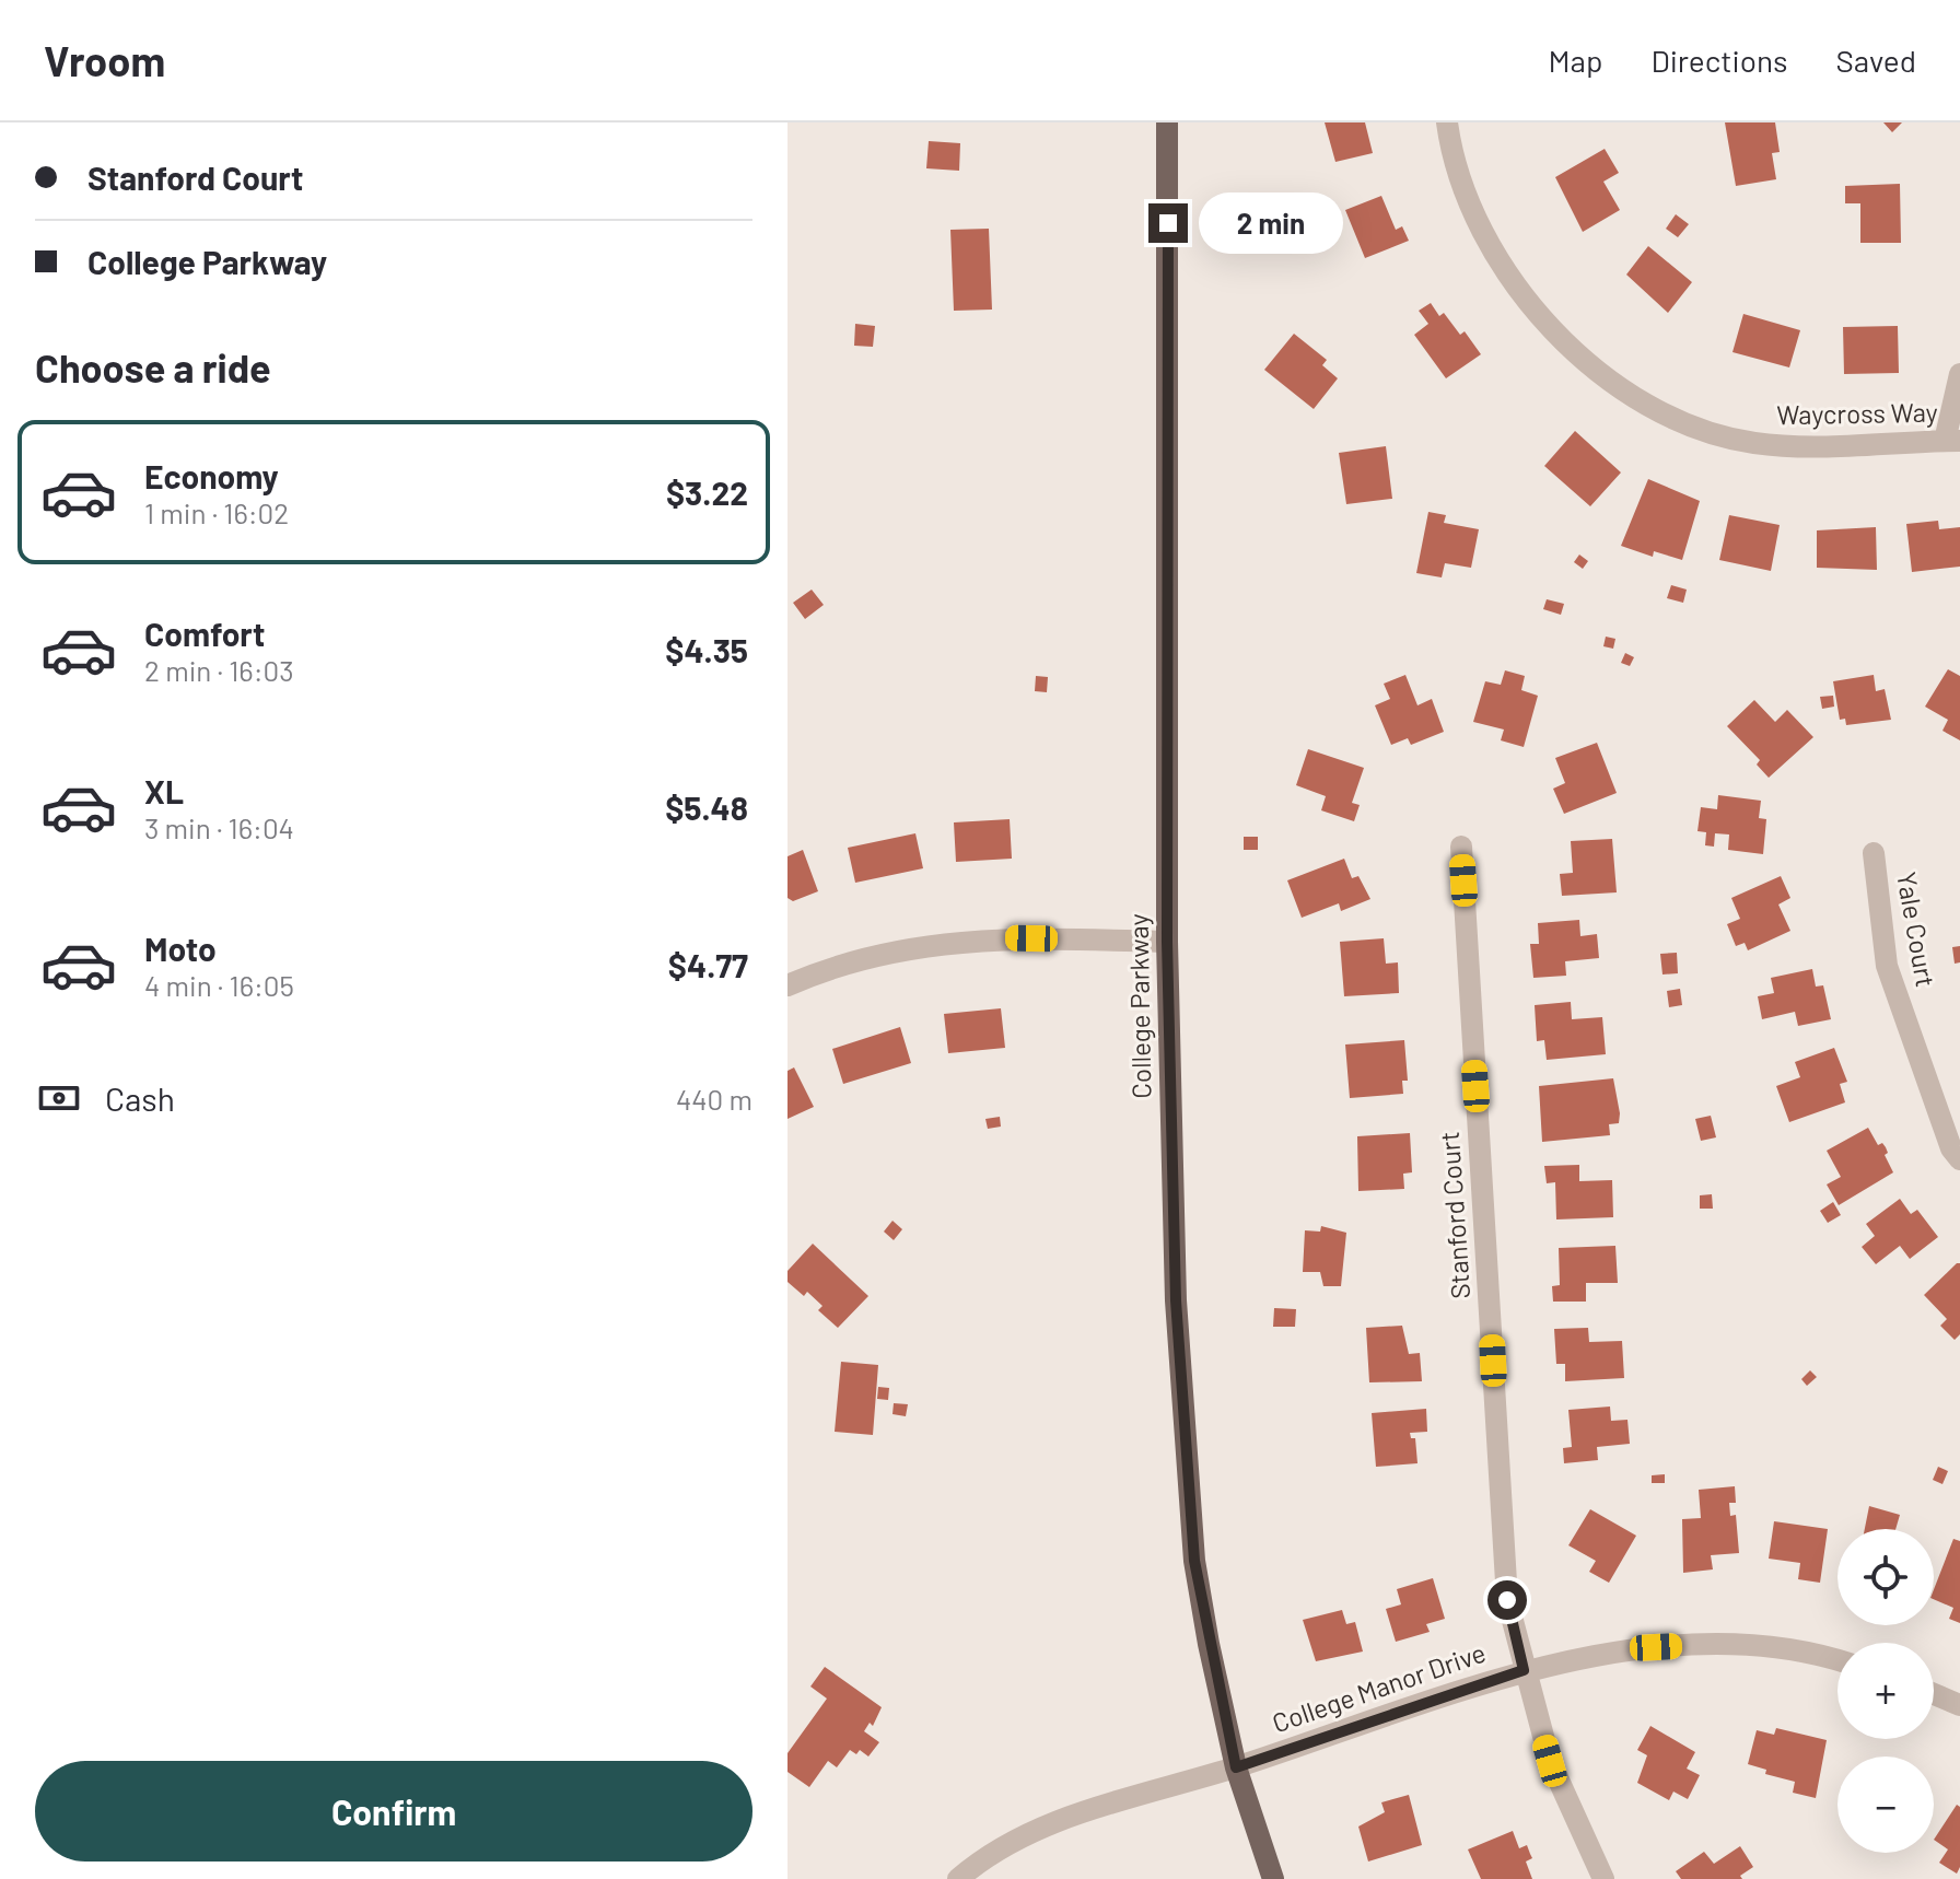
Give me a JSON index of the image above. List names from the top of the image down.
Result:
{
  "streets": {
    "main road": ["College Parkway"],
    "street": [
      "Waycross Way",
      "Yale Court",
      "Stanford Court",
      "College Manor Drive"
    ]
  },
  "crossings": [
    ["College Parkway", "College Manor Drive"],
    ["Stanford Court", "College Manor Drive"]
  ],
  "page": {
    "header": "Vroom",
    "nav": ["Map", "Directions", "Saved"],
    "banner": ["Stanford Court", "College Parkway"],
    "bubble": "2 min",
    "heading": "Choose a ride",
    "list": [
      {
        "name": "Economy",
        "note": "1 min · 16:02",
        "value": "$3.22"
      },
      {
        "name": "Comfort",
        "note": "2 min · 16:03",
        "value": "$4.35"
      },
      {
        "name": "XL",
        "note": "3 min · 16:04",
        "value": "$5.48"
      },
      {
        "name": "Moto",
        "note": "4 min · 16:05",
        "value": "$4.77"
      }
    ],
    "pay": ["Cash", "440 m"],
    "map_buttons": ["+", "−"],
    "buttons": "Confirm"
  }
}
